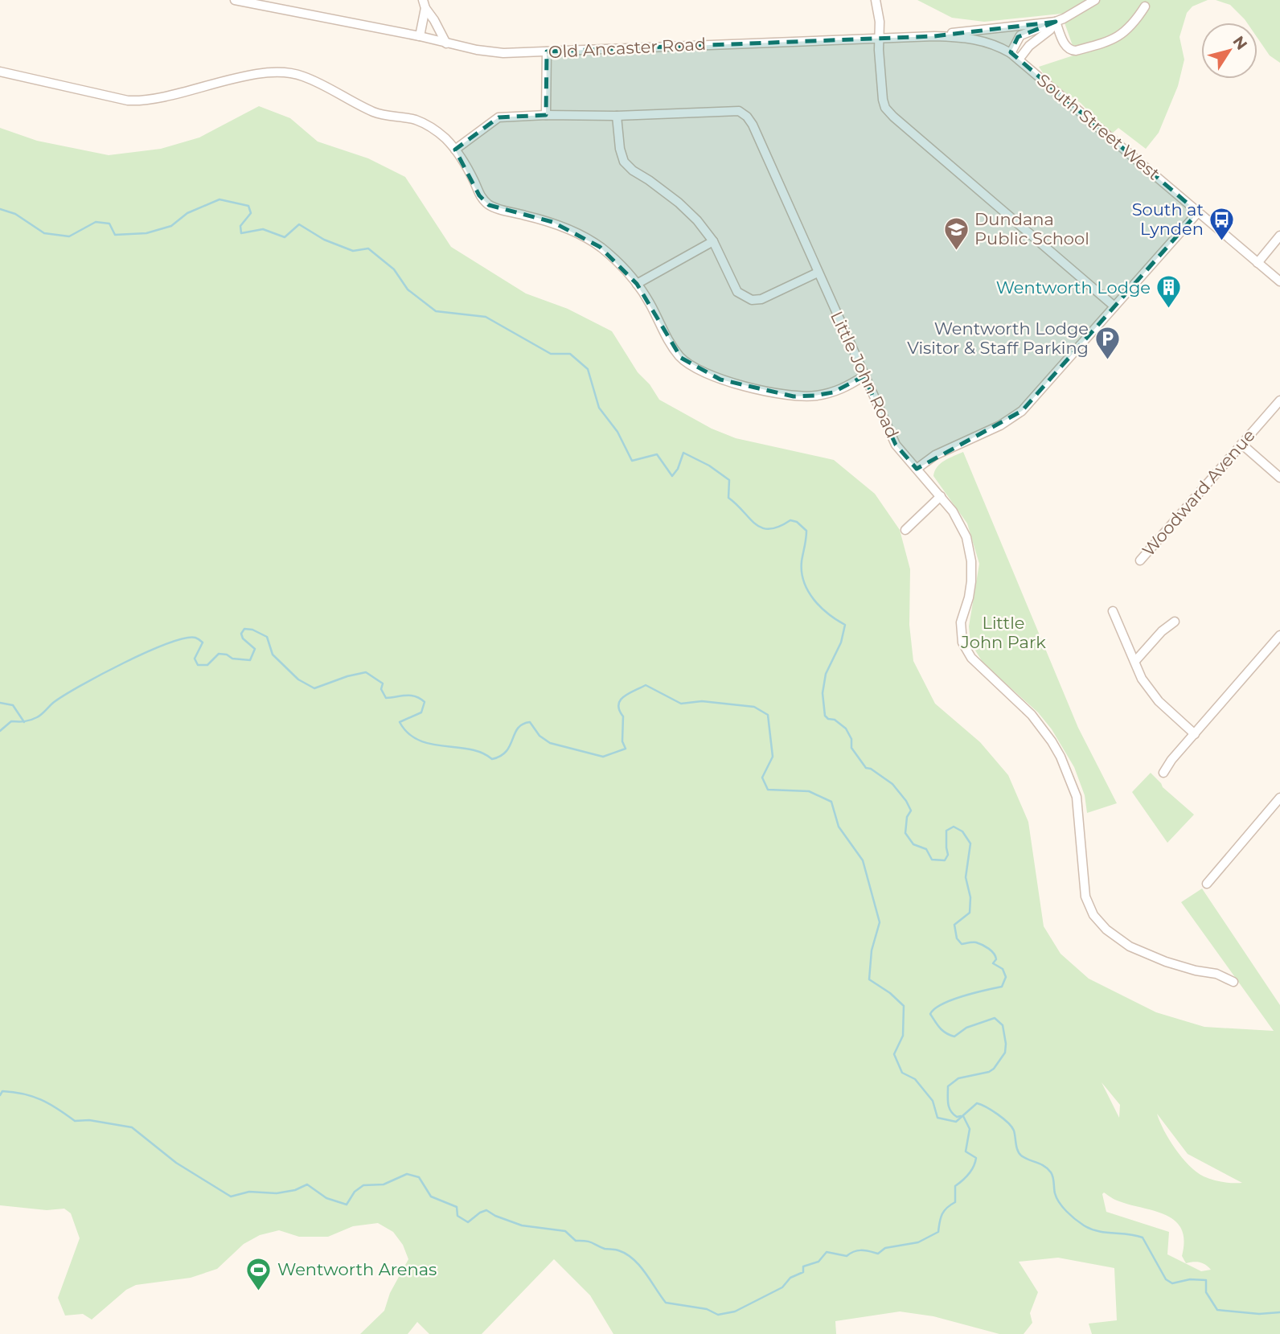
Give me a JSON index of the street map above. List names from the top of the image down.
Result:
{
  "streets": {
    "street": [
      "Old Ancaster Road",
      "South Street West",
      "Little John Road",
      "Woodward Avenue"
    ]
  },
  "crossings": [
    ["Old Ancaster Road", "South Street West"]
  ],
  "parks": ["Little John Park"],
  "places": {
    "bus stop": ["South at Lynden"],
    "school or university": ["Dundana Public School"],
    "building": ["Wentworth Lodge"],
    "parking": ["Wentworth Lodge Visitor & Staff Parking"],
    "sports": ["Wentworth Arenas"]
  },
  "north": "top right"
}
